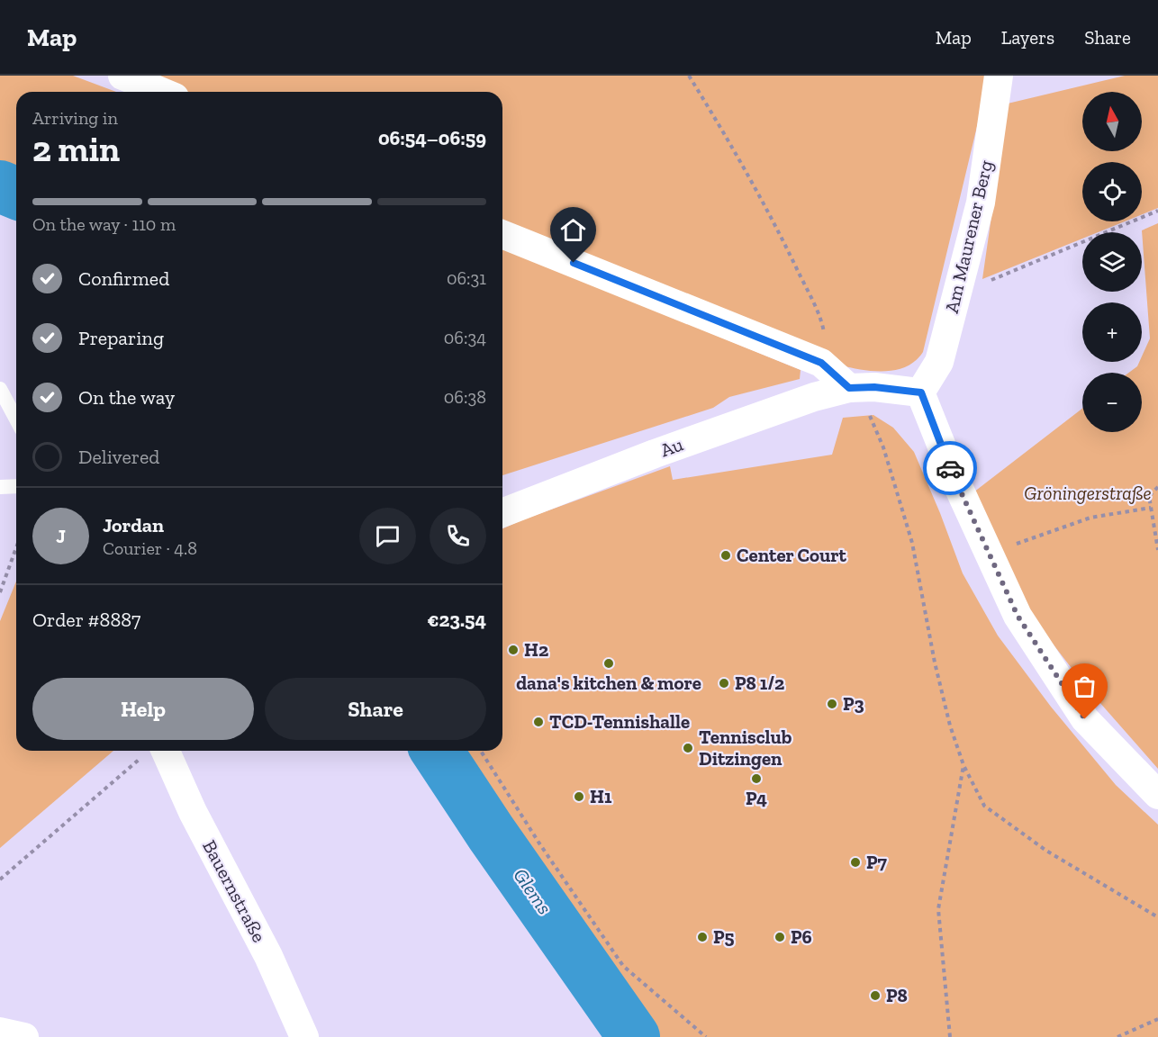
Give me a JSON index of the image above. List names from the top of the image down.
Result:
{
  "streets": {
    "street": ["Am Maurener Berg", "Au", "Bauernstraße"]
  },
  "water": ["Glems"],
  "parks": ["Gröningerstraße"],
  "places": [
    "Center Court",
    "H2",
    "dana's kitchen & more",
    "P8 1/2",
    "P3",
    "TCD-Tennishalle",
    "Tennisclub Ditzingen",
    "P4",
    "H1",
    "P7",
    "P5",
    "P6",
    "P8"
  ],
  "north": "top",
  "page": {
    "header": "Map",
    "nav": ["Map", "Layers", "Share"],
    "map_buttons": ["+", "−"],
    "heading": ["2 min", "Arriving in", "06:54–06:59"],
    "panel": [
      "Jordan",
      "Courier · 4.8",
      "Order #8887",
      "€23.54"
    ],
    "bar": "On the way · 110 m",
    "list": [
      ["Confirmed", "06:31"],
      ["Preparing", "06:34"],
      ["On the way", "06:38"],
      "Delivered"
    ],
    "round": "J",
    "buttons": ["Help", "Share"]
  }
}
